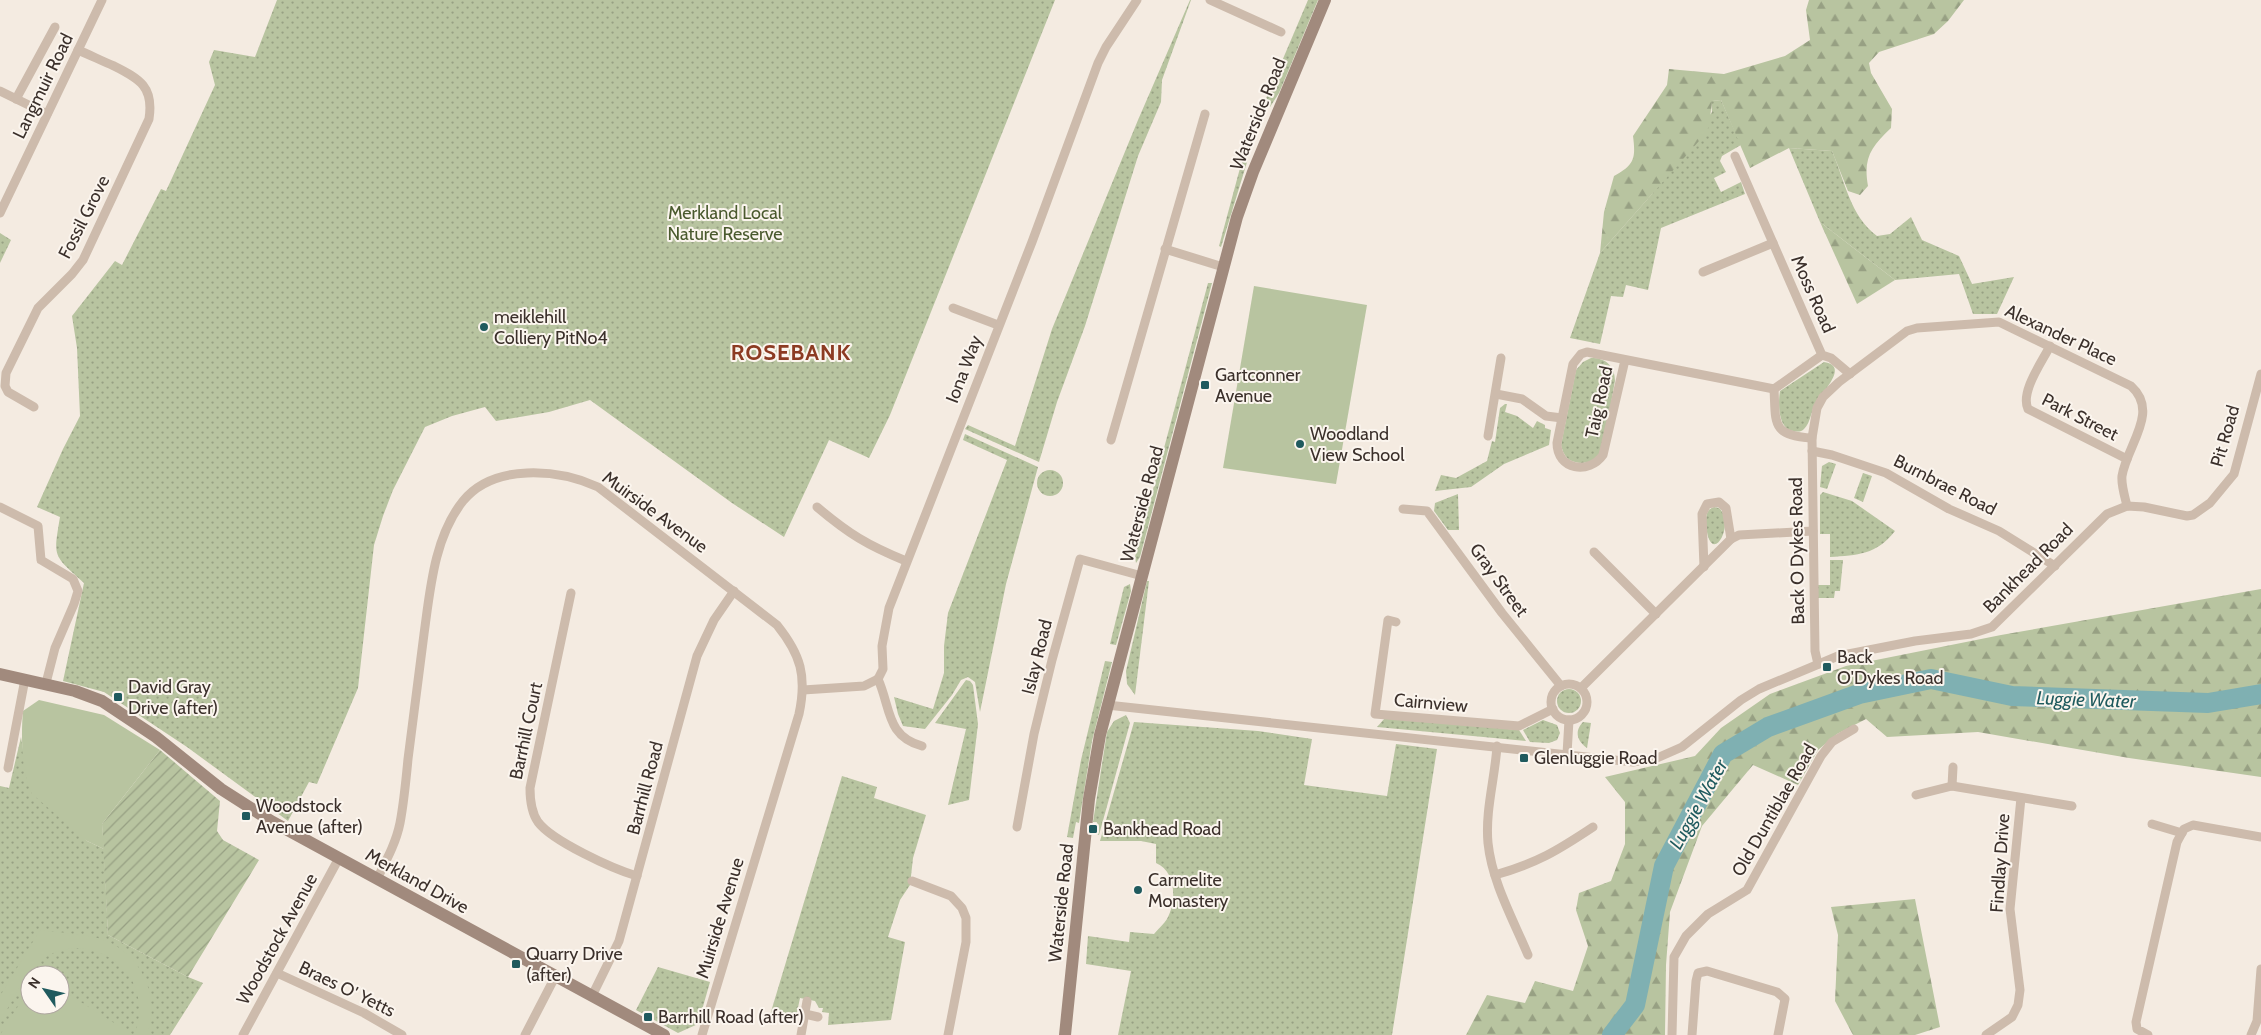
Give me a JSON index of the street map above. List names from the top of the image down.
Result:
{
  "streets": {
    "main road": ["Waterside Road", "Merkland Drive"],
    "street": [
      "Langmuir Road",
      "Fossil Grove",
      "Moss Road",
      "Alexander Place",
      "Iona Way",
      "Taig Road",
      "Park Street",
      "Pit Road",
      "Burnbrae Road",
      "Muirside Avenue",
      "Back O Dykes Road",
      "Bankhead Road",
      "Gray Street",
      "Islay Road",
      "Cairnview",
      "Barrhill Court",
      "Barrhill Road",
      "Old Duntiblae Road",
      "Findlay Drive",
      "Woodstock Avenue",
      "Braes O' Yetts"
    ]
  },
  "crossings": [
    ["Langmuir Road", "Fossil Grove"],
    ["Waterside Road", "Bankhead Road"],
    ["Waterside Road", "Islay Road"],
    ["Moss Road", "Alexander Place"],
    ["Alexander Place", "Park Street"],
    ["Alexander Place", "Pit Road"],
    ["Alexander Place", "Back O Dykes Road"],
    ["Alexander Place", "Bankhead Road"],
    ["Pit Road", "Bankhead Road"],
    ["Burnbrae Road", "Back O Dykes Road"],
    ["Burnbrae Road", "Bankhead Road"],
    ["Muirside Avenue", "Barrhill Road"],
    ["Muirside Avenue", "Merkland Drive"],
    ["Back O Dykes Road", "Bankhead Road"],
    ["Gray Street", "Cairnview"],
    ["Barrhill Court", "Barrhill Road"],
    ["Barrhill Road", "Merkland Drive"],
    ["Merkland Drive", "Woodstock Avenue"],
    ["Woodstock Avenue", "Braes O' Yetts"]
  ],
  "districts": ["ROSEBANK"],
  "water": ["Luggie Water"],
  "parks": ["Merkland Local Nature Reserve"],
  "places": {
    "other": ["meiklehill Colliery PitNo4", "Woodland View School", "Carmelite Monastery"],
    "transit": [
      "Gartconner Avenue",
      "Back O'Dykes Road",
      "David Gray Drive (after)",
      "Glenluggie Road",
      "Woodstock Avenue (after)",
      "Bankhead Road",
      "Quarry Drive (after)",
      "Barrhill Road (after)"
    ]
  },
  "north": "top left"
}
